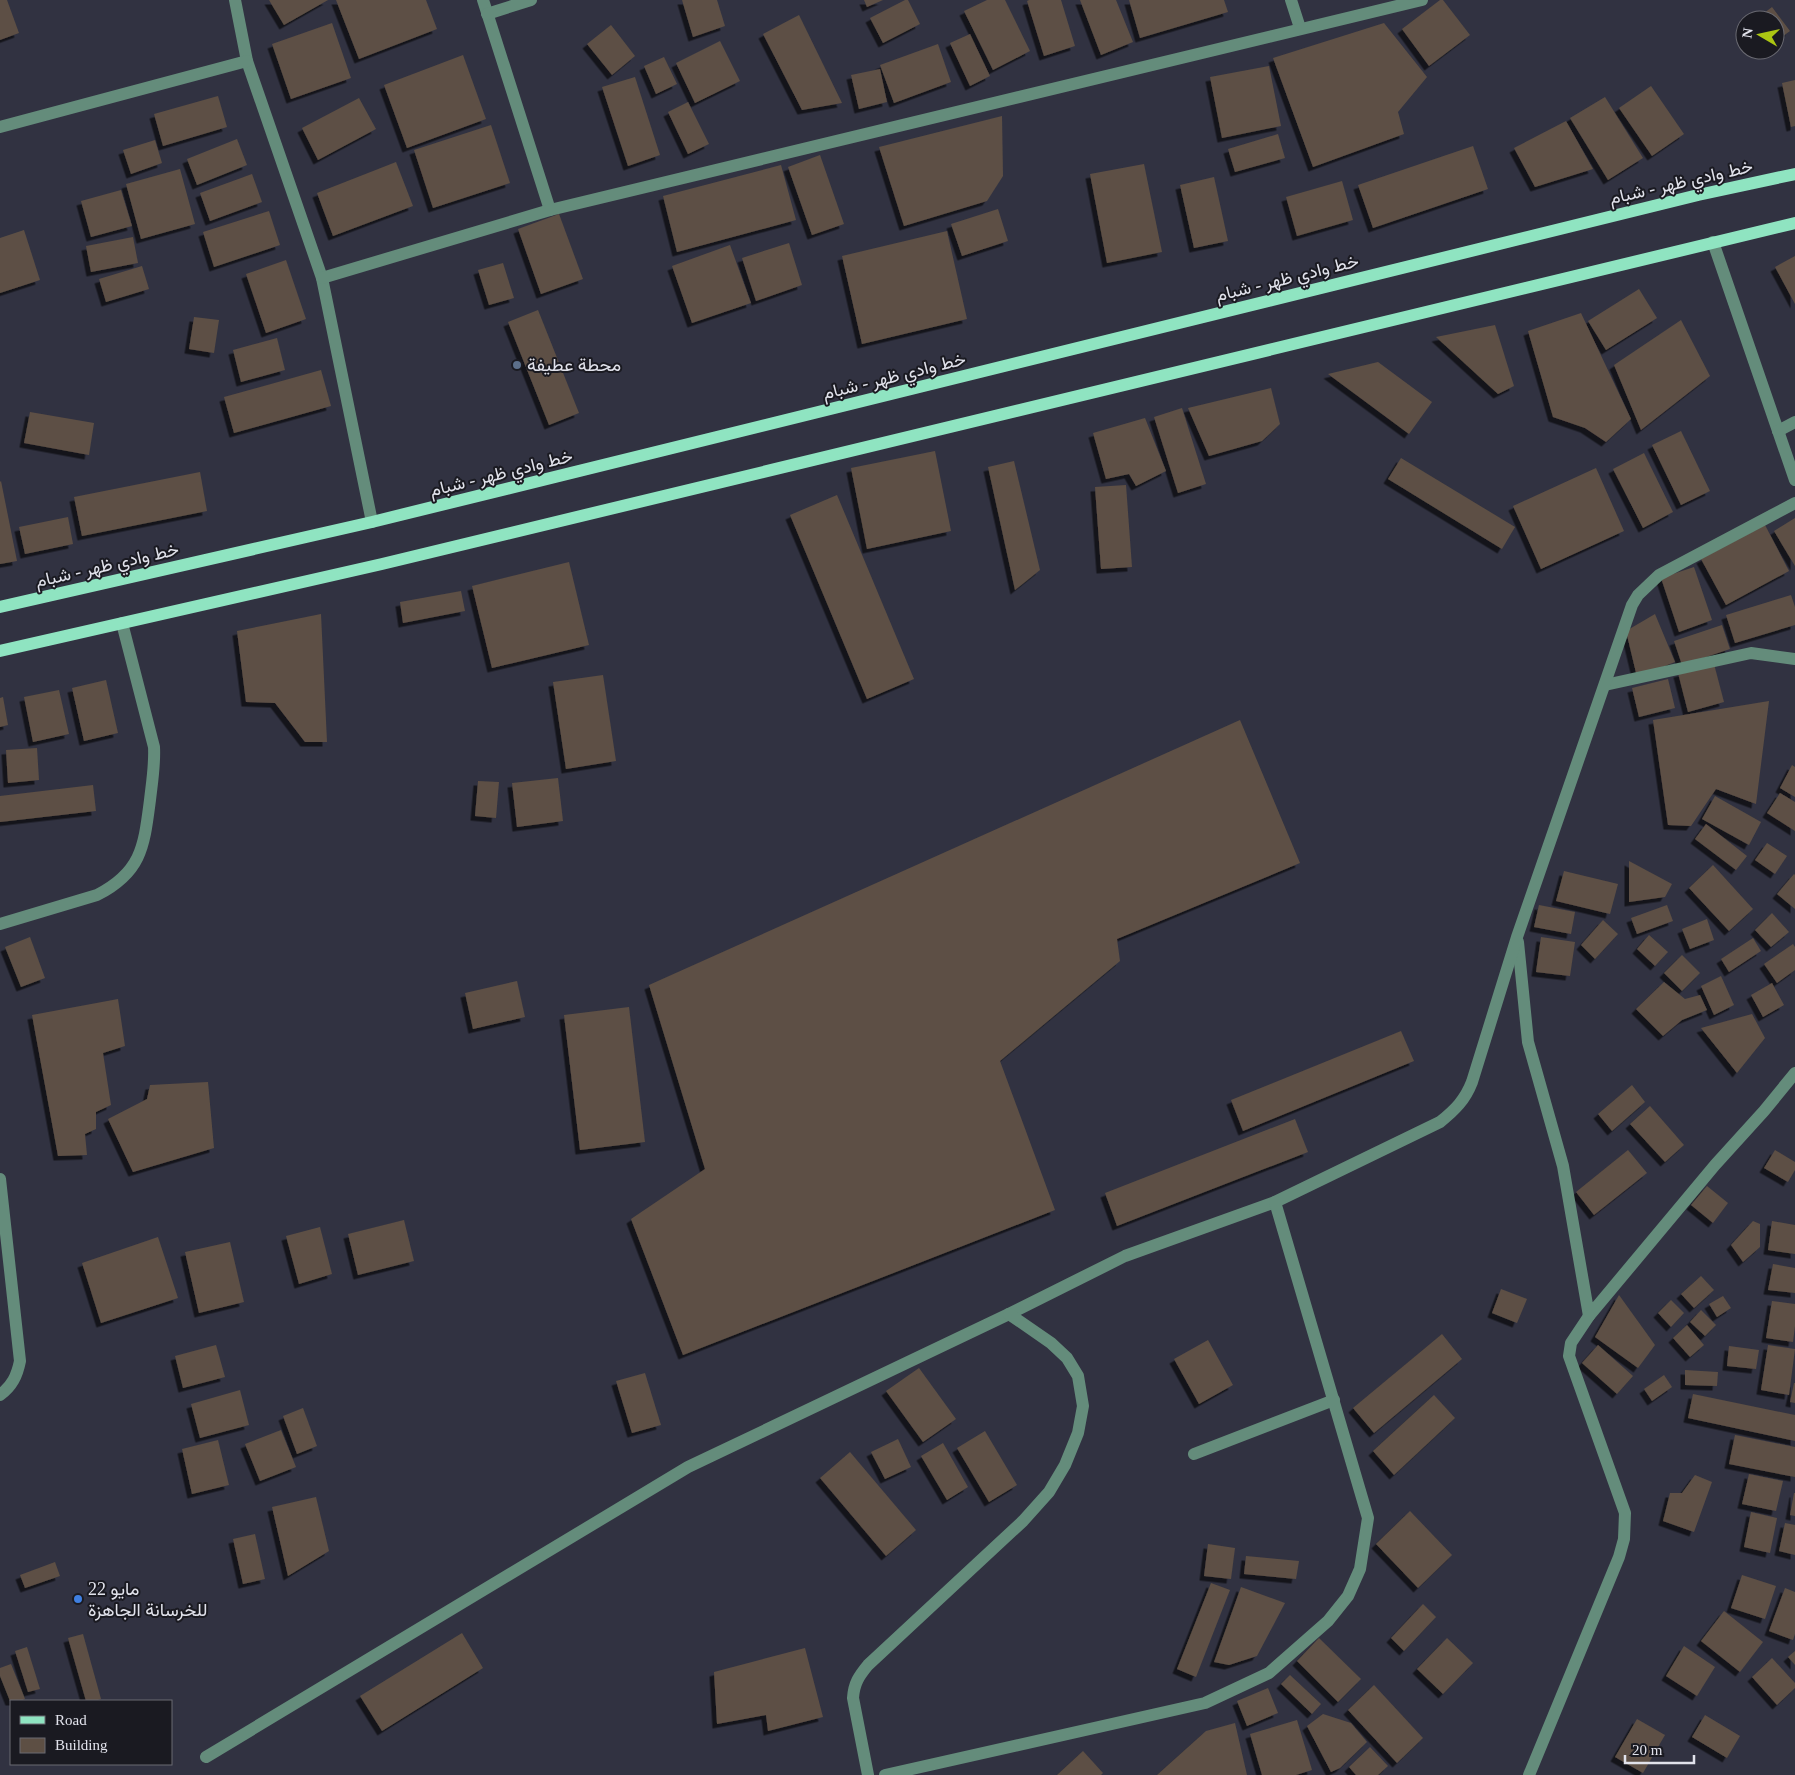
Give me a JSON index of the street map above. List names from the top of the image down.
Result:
{
  "streets": {
    "main road": ["خط وادي ظهر - شبام"]
  },
  "places": ["محطة عطيفة", "22 مايو للخرسانة الجاهزة"],
  "legend": ["Road", "Building"],
  "scale_bar": "20 m",
  "north": "left"
}
